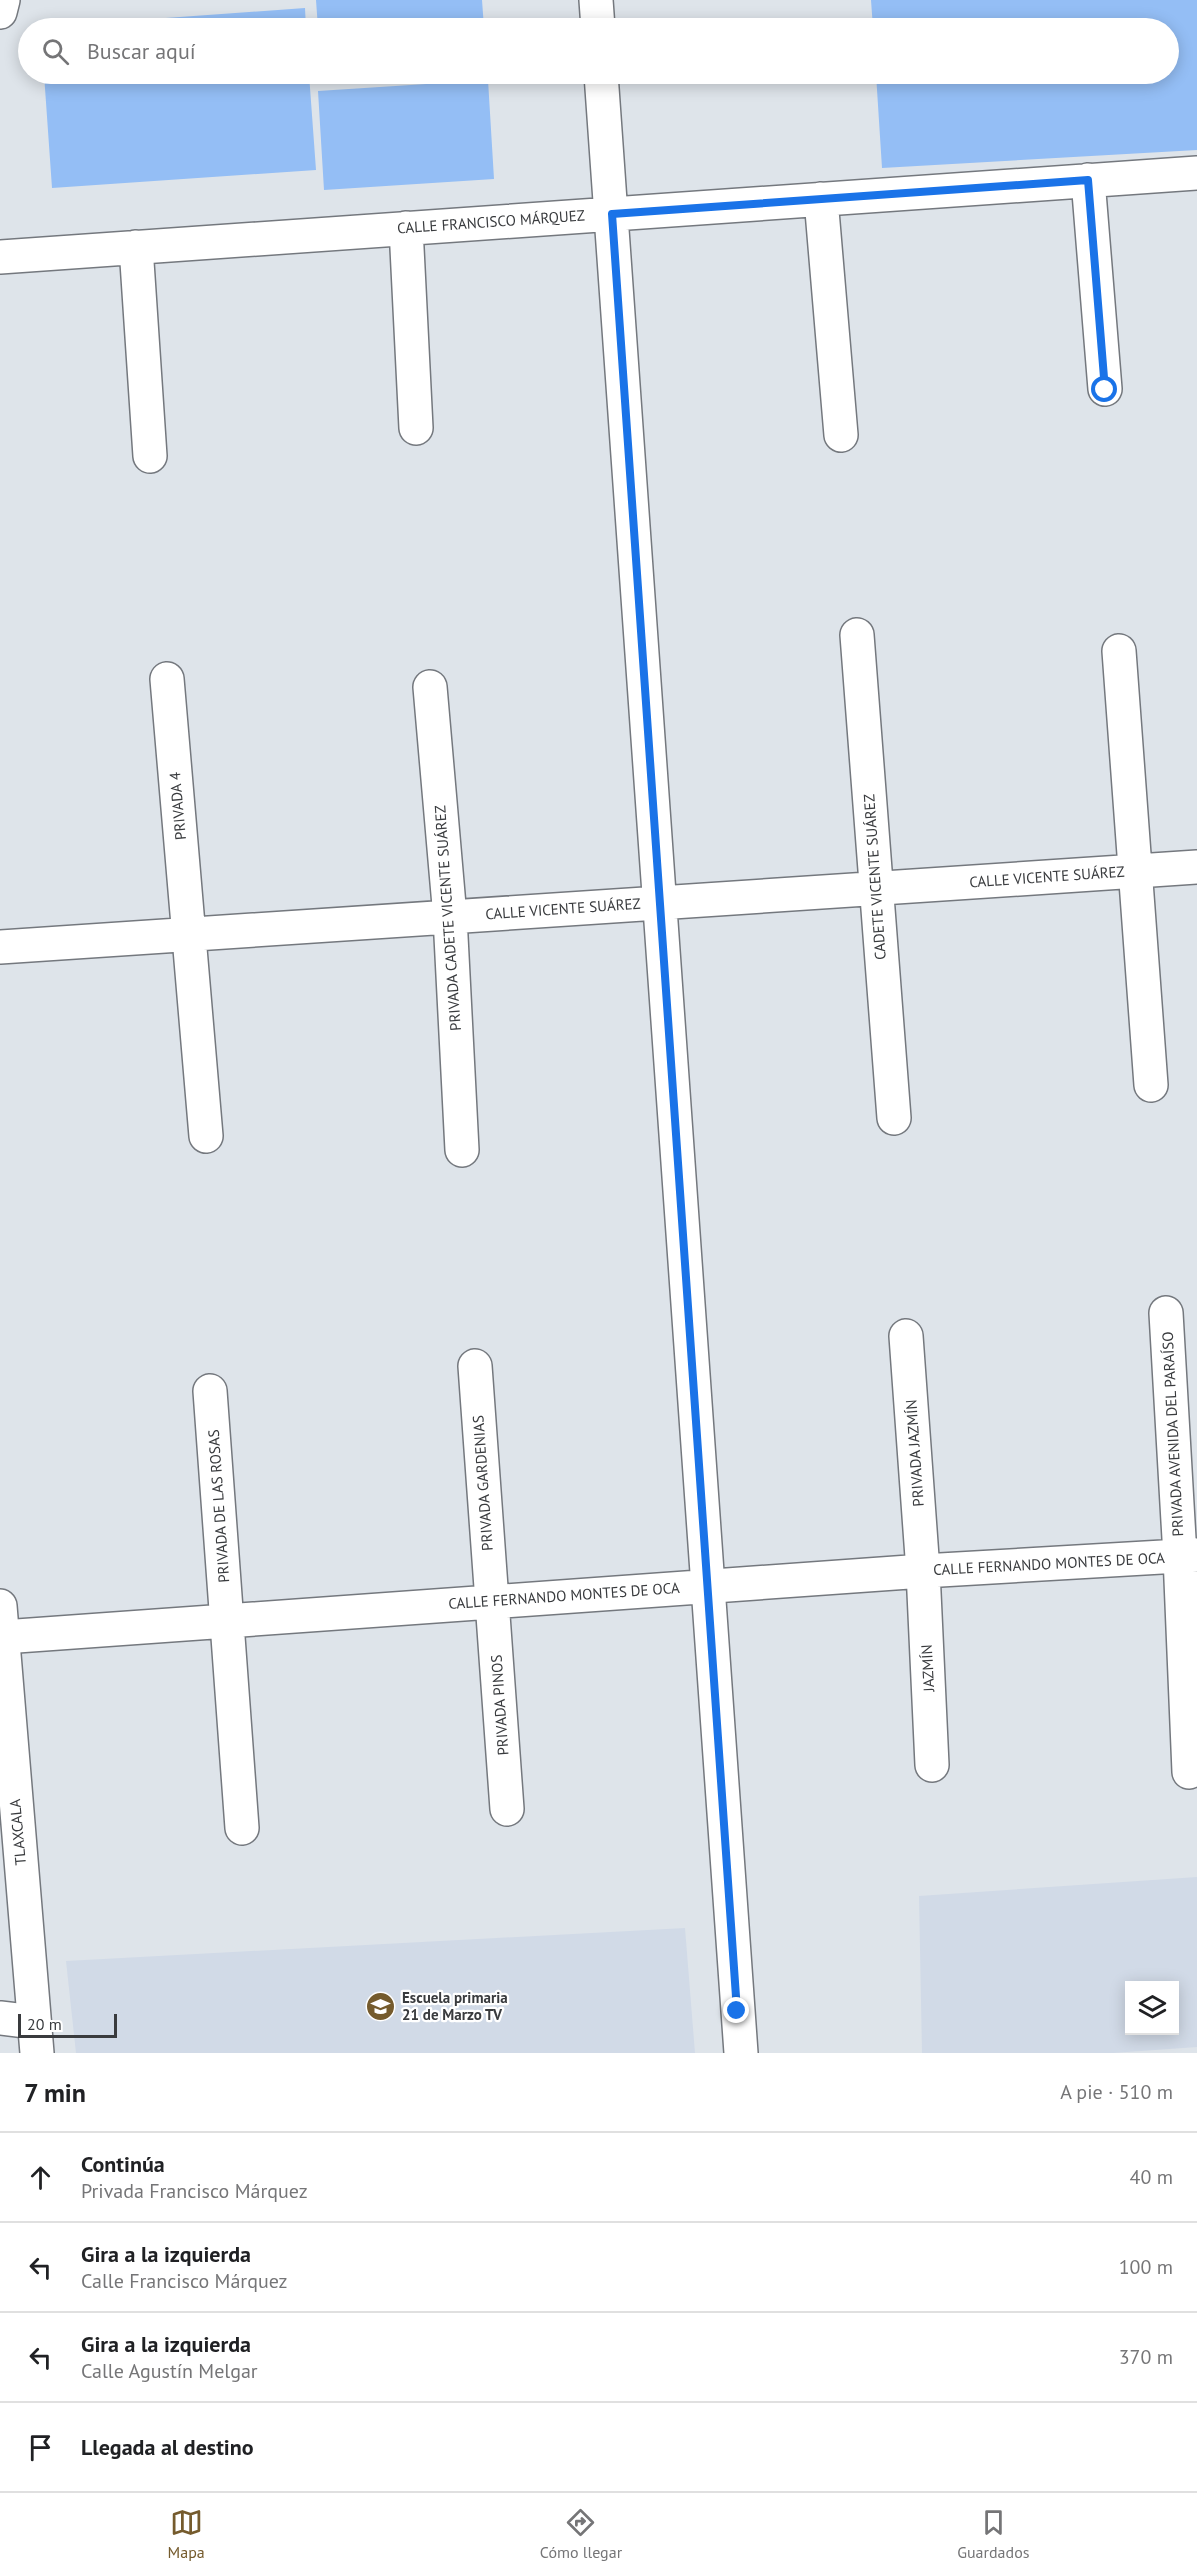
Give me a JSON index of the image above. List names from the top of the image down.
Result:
{
  "streets": {
    "street": [
      "CALLE FRANCISCO MÁRQUEZ",
      "PRIVADA 4",
      "CADETE VICENTE SUÁREZ",
      "CALLE VICENTE SUÁREZ",
      "PRIVADA CADETE VICENTE SUÁREZ",
      "PRIVADA AVENIDA DEL PARAÍSO",
      "PRIVADA JAZMÍN",
      "PRIVADA GARDENIAS",
      "PRIVADA DE LAS ROSAS",
      "CALLE FERNANDO MONTES DE OCA",
      "JAZMÍN",
      "PRIVADA PINOS",
      "TLAXCALA"
    ]
  },
  "crossings": [
    ["PRIVADA 4", "CALLE VICENTE SUÁREZ"],
    ["CADETE VICENTE SUÁREZ", "CALLE VICENTE SUÁREZ"],
    ["CALLE VICENTE SUÁREZ", "PRIVADA CADETE VICENTE SUÁREZ"],
    ["PRIVADA AVENIDA DEL PARAÍSO", "CALLE FERNANDO MONTES DE OCA"],
    ["PRIVADA JAZMÍN", "CALLE FERNANDO MONTES DE OCA"],
    ["PRIVADA JAZMÍN", "JAZMÍN"],
    ["PRIVADA GARDENIAS", "CALLE FERNANDO MONTES DE OCA"],
    ["PRIVADA GARDENIAS", "PRIVADA PINOS"],
    ["PRIVADA DE LAS ROSAS", "CALLE FERNANDO MONTES DE OCA"],
    ["CALLE FERNANDO MONTES DE OCA", "JAZMÍN"],
    ["CALLE FERNANDO MONTES DE OCA", "PRIVADA PINOS"],
    ["CALLE FERNANDO MONTES DE OCA", "TLAXCALA"]
  ],
  "places": {
    "school or university": ["Escuela primaria 21 de Marzo TV"]
  },
  "scale_bar": "20 m",
  "page": {
    "search": "Buscar aquí",
    "scale": "20 m",
    "heading": ["7 min", "A pie · 510 m"],
    "list": [
      ["Continúa", "Privada Francisco Márquez", "40 m"],
      ["Gira a la izquierda", "Calle Francisco Márquez", "100 m"],
      ["Gira a la izquierda", "Calle Agustín Melgar", "370 m"],
      "Llegada al destino"
    ],
    "nav": ["Mapa", "Cómo llegar", "Guardados"]
  }
}
